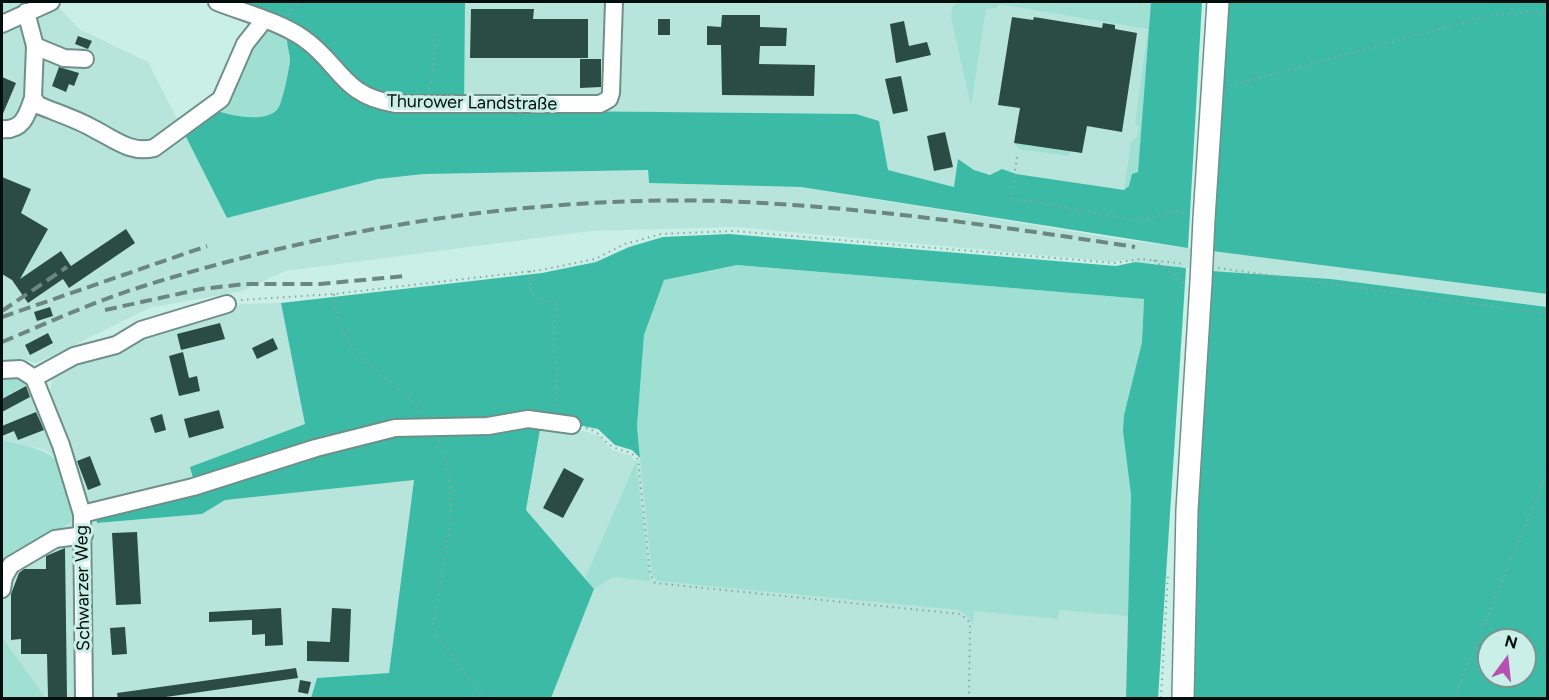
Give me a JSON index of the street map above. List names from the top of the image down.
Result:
{
  "streets": {
    "street": ["Thurower Landstraße", "Schwarzer Weg"]
  },
  "north": "top"
}
